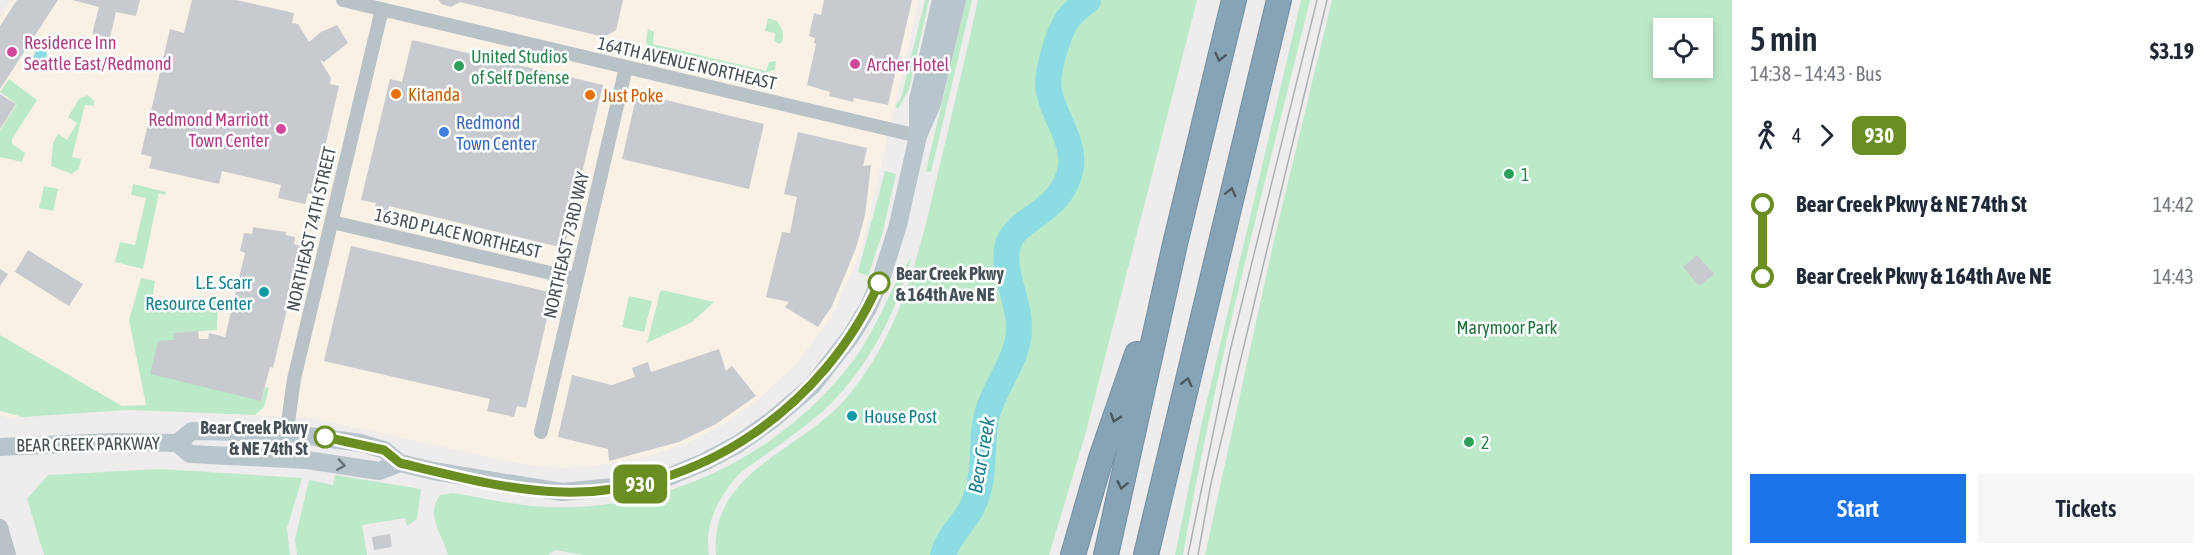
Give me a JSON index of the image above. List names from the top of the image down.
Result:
{
  "streets": {
    "main road": ["BEAR CREEK PARKWAY"],
    "street": [
      "164TH AVENUE NORTHEAST",
      "NORTHEAST 74TH STREET",
      "163RD PLACE NORTHEAST",
      "NORTHEAST 73RD WAY"
    ]
  },
  "crossings": [
    ["164TH AVENUE NORTHEAST", "NORTHEAST 74TH STREET"],
    ["164TH AVENUE NORTHEAST", "NORTHEAST 73RD WAY"],
    ["164TH AVENUE NORTHEAST", "BEAR CREEK PARKWAY"],
    ["NORTHEAST 74TH STREET", "163RD PLACE NORTHEAST"],
    ["NORTHEAST 74TH STREET", "BEAR CREEK PARKWAY"],
    ["163RD PLACE NORTHEAST", "NORTHEAST 73RD WAY"]
  ],
  "water": ["Bear Creek"],
  "parks": ["Marymoor Park"],
  "places": [
    "Residence Inn Seattle East/Redmond",
    "Archer Hotel",
    "United Studios of Self Defense",
    "Kitanda",
    "Just Poke",
    "Redmond Marriott Town Center",
    "Redmond Town Center",
    "1",
    "Bear Creek Pkwy & 164th Ave NE",
    "L.E. Scarr Resource Center",
    "House Post",
    "Bear Creek Pkwy & NE 74th St",
    "2"
  ],
  "lines": ["bus line 930"],
  "page": {
    "on_map": "930",
    "heading": ["5 min", "14:38 – 14:43 · Bus", "$3.19"],
    "legs": ["4", "930"],
    "list": [
      {
        "name": "Bear Creek Pkwy & NE 74th St",
        "value": "14:42"
      },
      {
        "name": "Bear Creek Pkwy & 164th Ave NE",
        "value": "14:43"
      }
    ],
    "buttons": ["Start", "Tickets"]
  }
}
